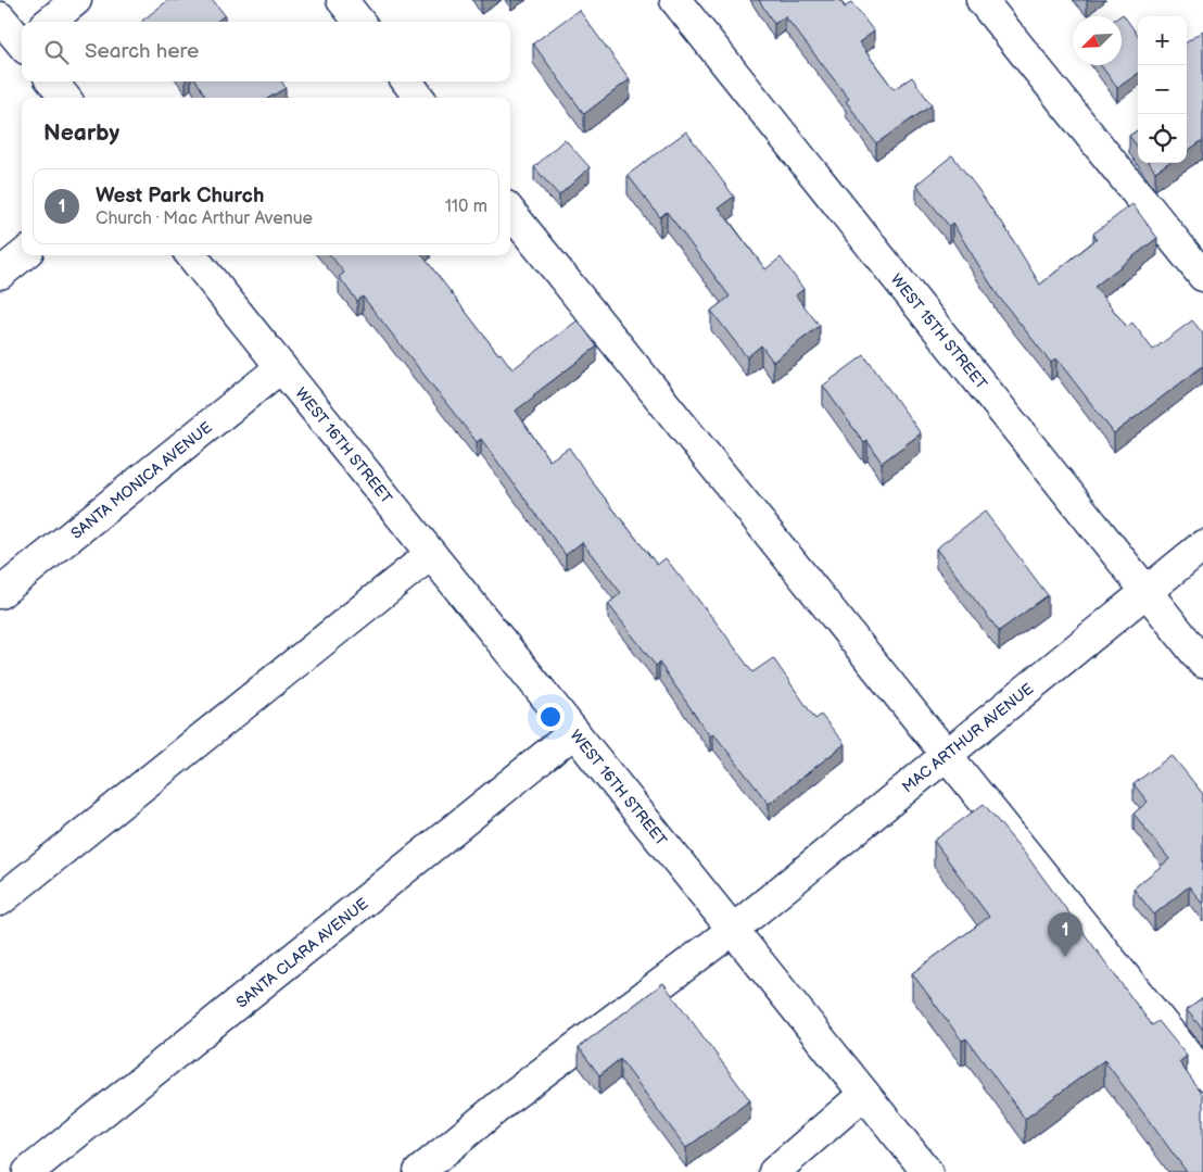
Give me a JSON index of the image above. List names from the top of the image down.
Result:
{
  "streets": {
    "street": [
      "WEST 15TH STREET",
      "WEST 16TH STREET",
      "SANTA MONICA AVENUE",
      "MAC ARTHUR AVENUE",
      "SANTA CLARA AVENUE"
    ]
  },
  "crossings": [
    ["WEST 15TH STREET", "MAC ARTHUR AVENUE"],
    ["WEST 16TH STREET", "SANTA MONICA AVENUE"],
    ["WEST 16TH STREET", "MAC ARTHUR AVENUE"],
    ["WEST 16TH STREET", "SANTA CLARA AVENUE"]
  ],
  "north": "bottom left",
  "page": {
    "map_buttons": ["+", "−"],
    "search": "Search here",
    "heading": "Nearby",
    "list": [
      {
        "mark": "1",
        "name": "West Park Church",
        "note": "Church · Mac Arthur Avenue",
        "value": "110 m"
      }
    ],
    "pins": "1"
  }
}
